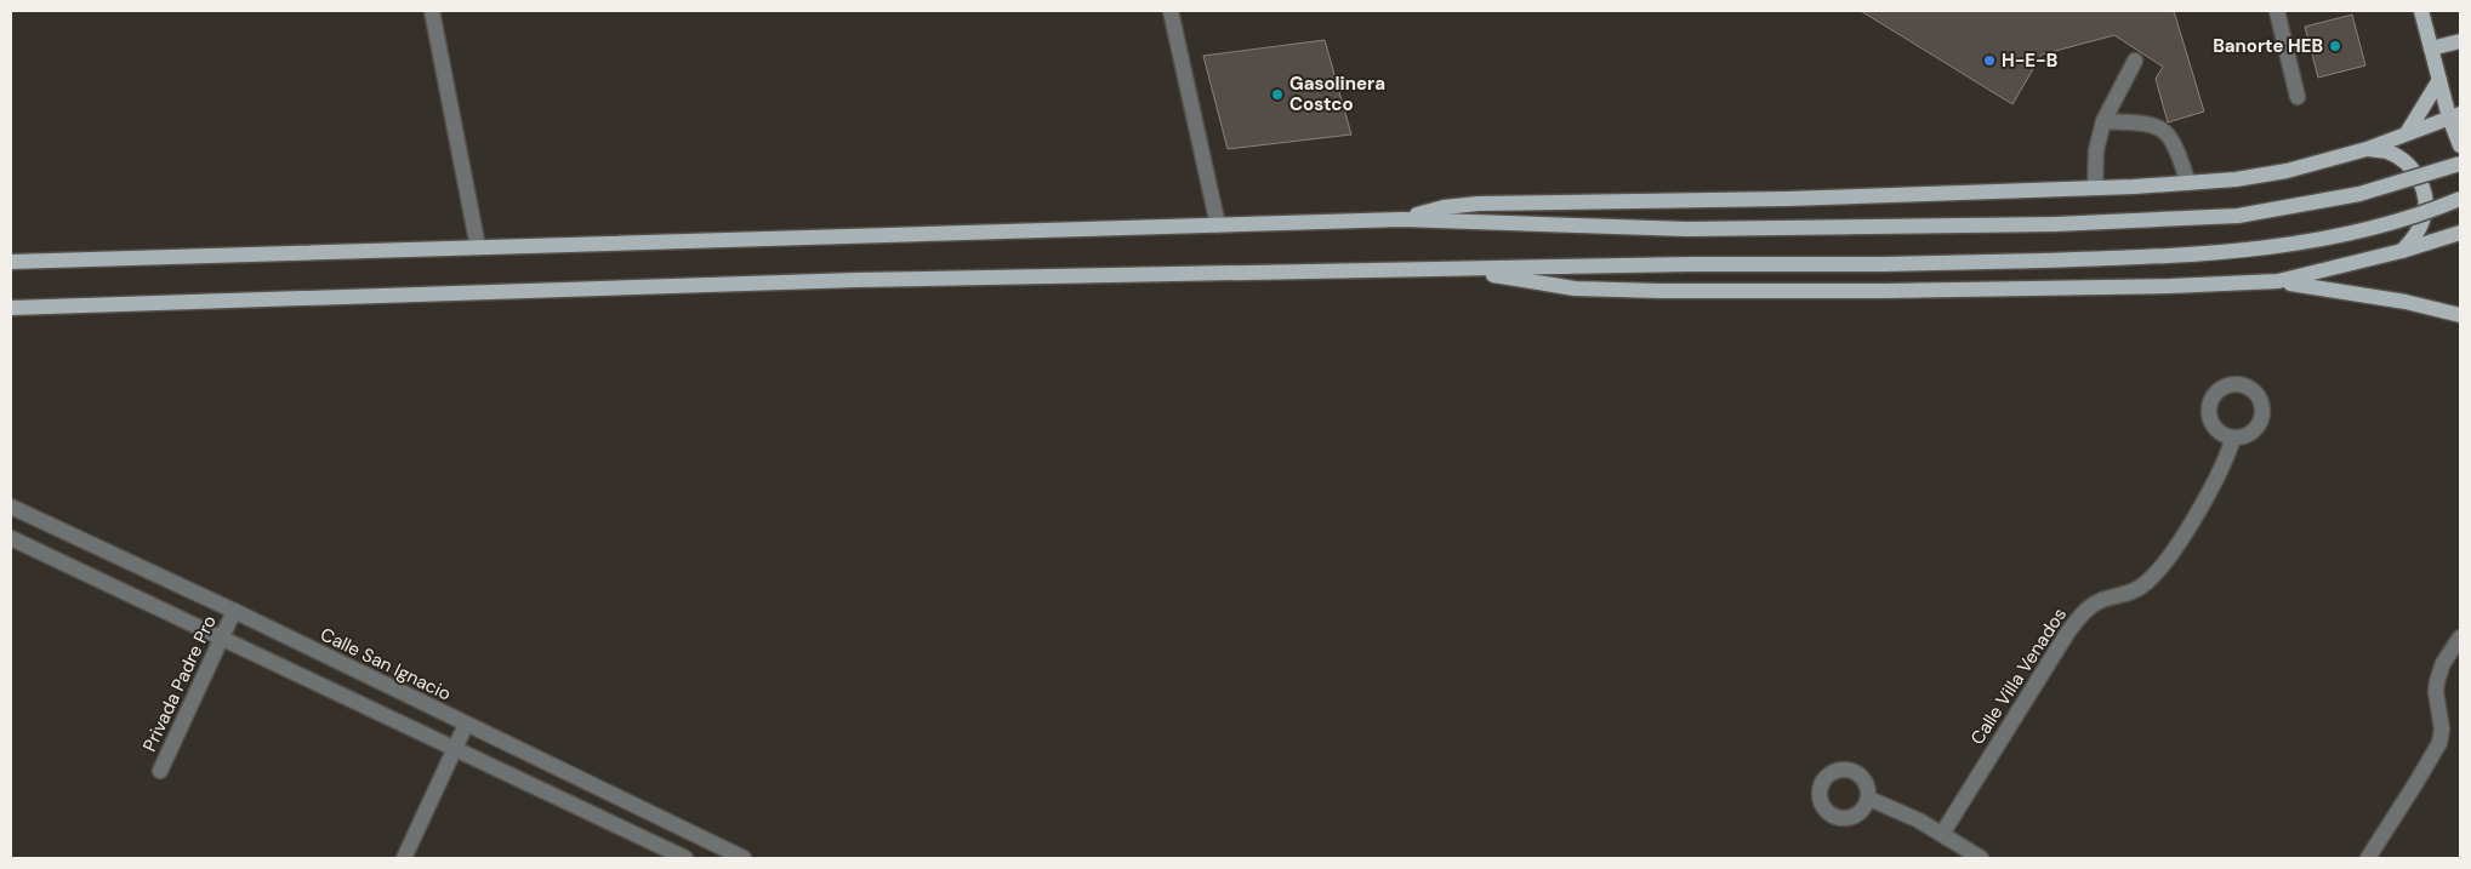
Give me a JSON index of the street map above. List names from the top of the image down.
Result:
{
  "streets": {
    "street": ["Calle San Ignacio", "Calle Villa Venados", "Privada Padre Pro"]
  },
  "crossings": [
    ["Calle San Ignacio", "Privada Padre Pro"]
  ],
  "places": ["Banorte HEB", "H-E-B", "Gasolinera Costco"]
}
